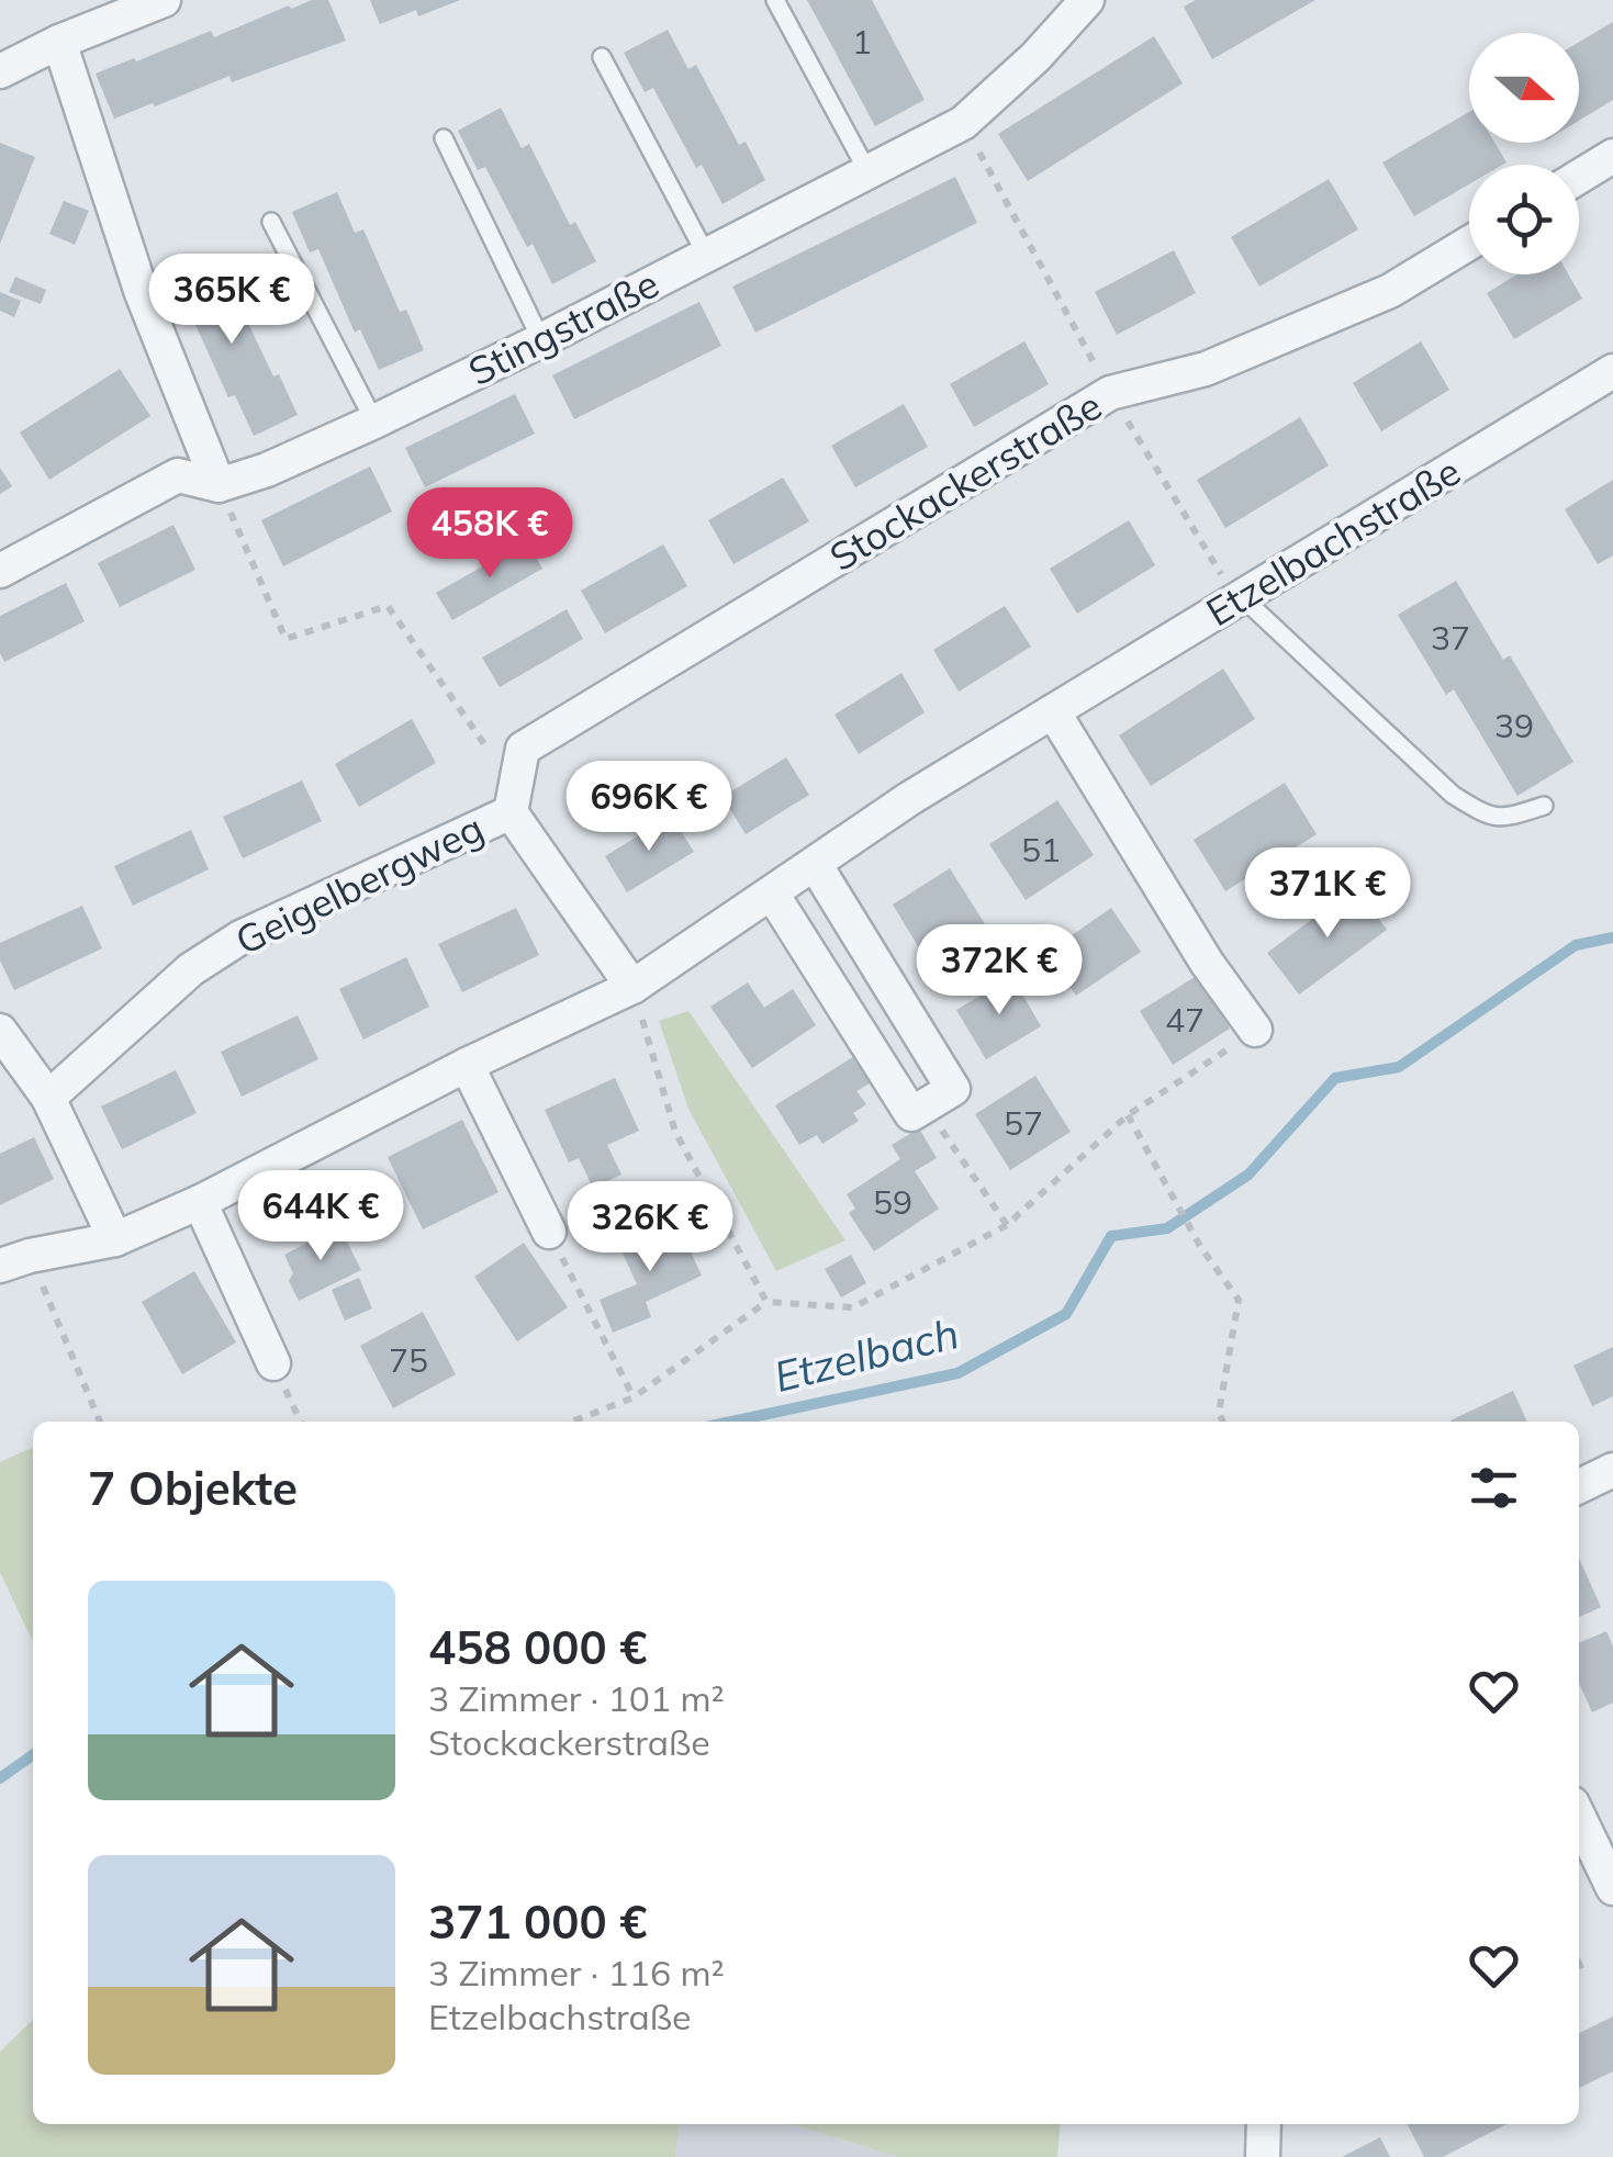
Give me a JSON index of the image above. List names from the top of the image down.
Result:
{
  "streets": {
    "street": [
      "Stingstraße",
      "Stockackerstraße",
      "Etzelbachstraße",
      "Geigelbergweg"
    ]
  },
  "crossings": [
    ["Stockackerstraße", "Geigelbergweg"],
    ["Etzelbachstraße", "Geigelbergweg"]
  ],
  "water": ["Etzelbach"],
  "house_numbers": [
    "1",
    "37",
    "39",
    "51",
    "47",
    "57",
    "59",
    "75"
  ],
  "north": "right",
  "page": {
    "price": [
      "365K €",
      "458K €",
      "696K €",
      "371K €",
      "372K €",
      "644K €",
      "326K €"
    ],
    "heading": "7 Objekte",
    "list": [
      {
        "name": "458 000 €",
        "note": "3 Zimmer · 101 m² · Stockackerstraße"
      },
      {
        "name": "371 000 €",
        "note": "3 Zimmer · 116 m² · Etzelbachstraße"
      }
    ]
  }
}
